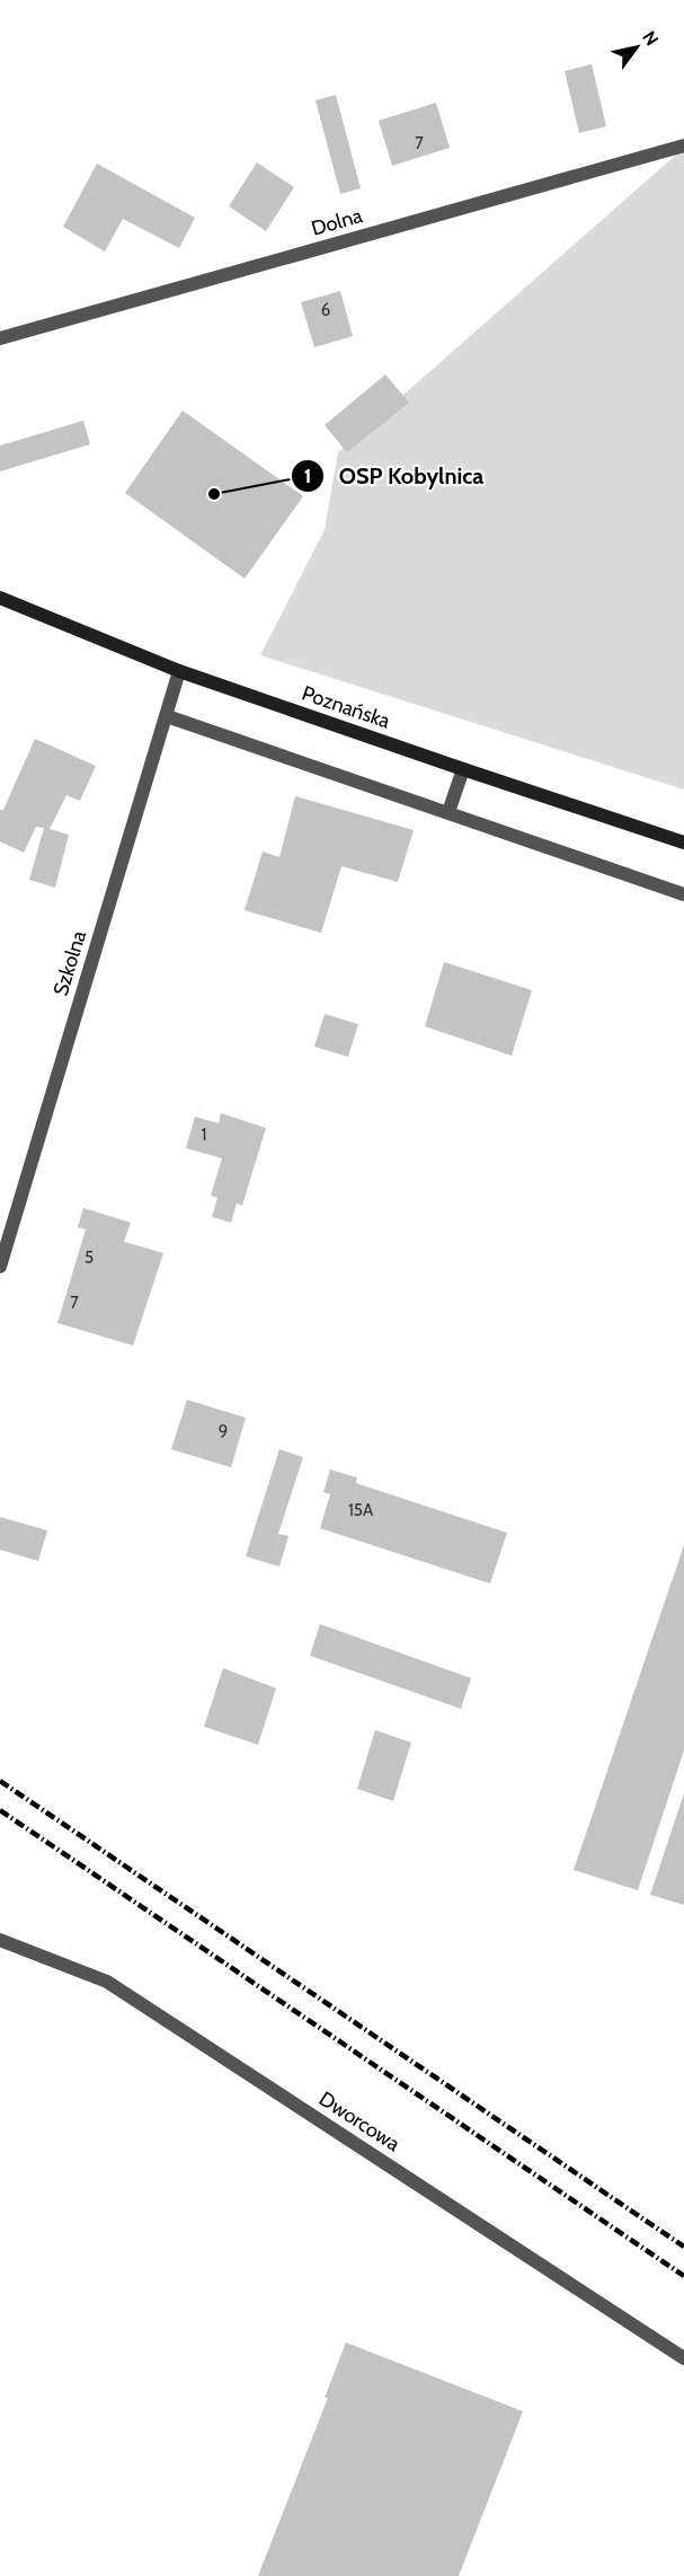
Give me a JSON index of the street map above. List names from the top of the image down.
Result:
{
  "streets": {
    "main road": ["Poznańska"],
    "street": ["Dolna", "Szkolna", "Dworcowa"]
  },
  "crossings": [
    ["Poznańska", "Szkolna"]
  ],
  "places": ["OSP Kobylnica"],
  "house_numbers": [
    "7",
    "6",
    "1",
    "5",
    "7",
    "9",
    "15A"
  ],
  "north": "top right"
}
